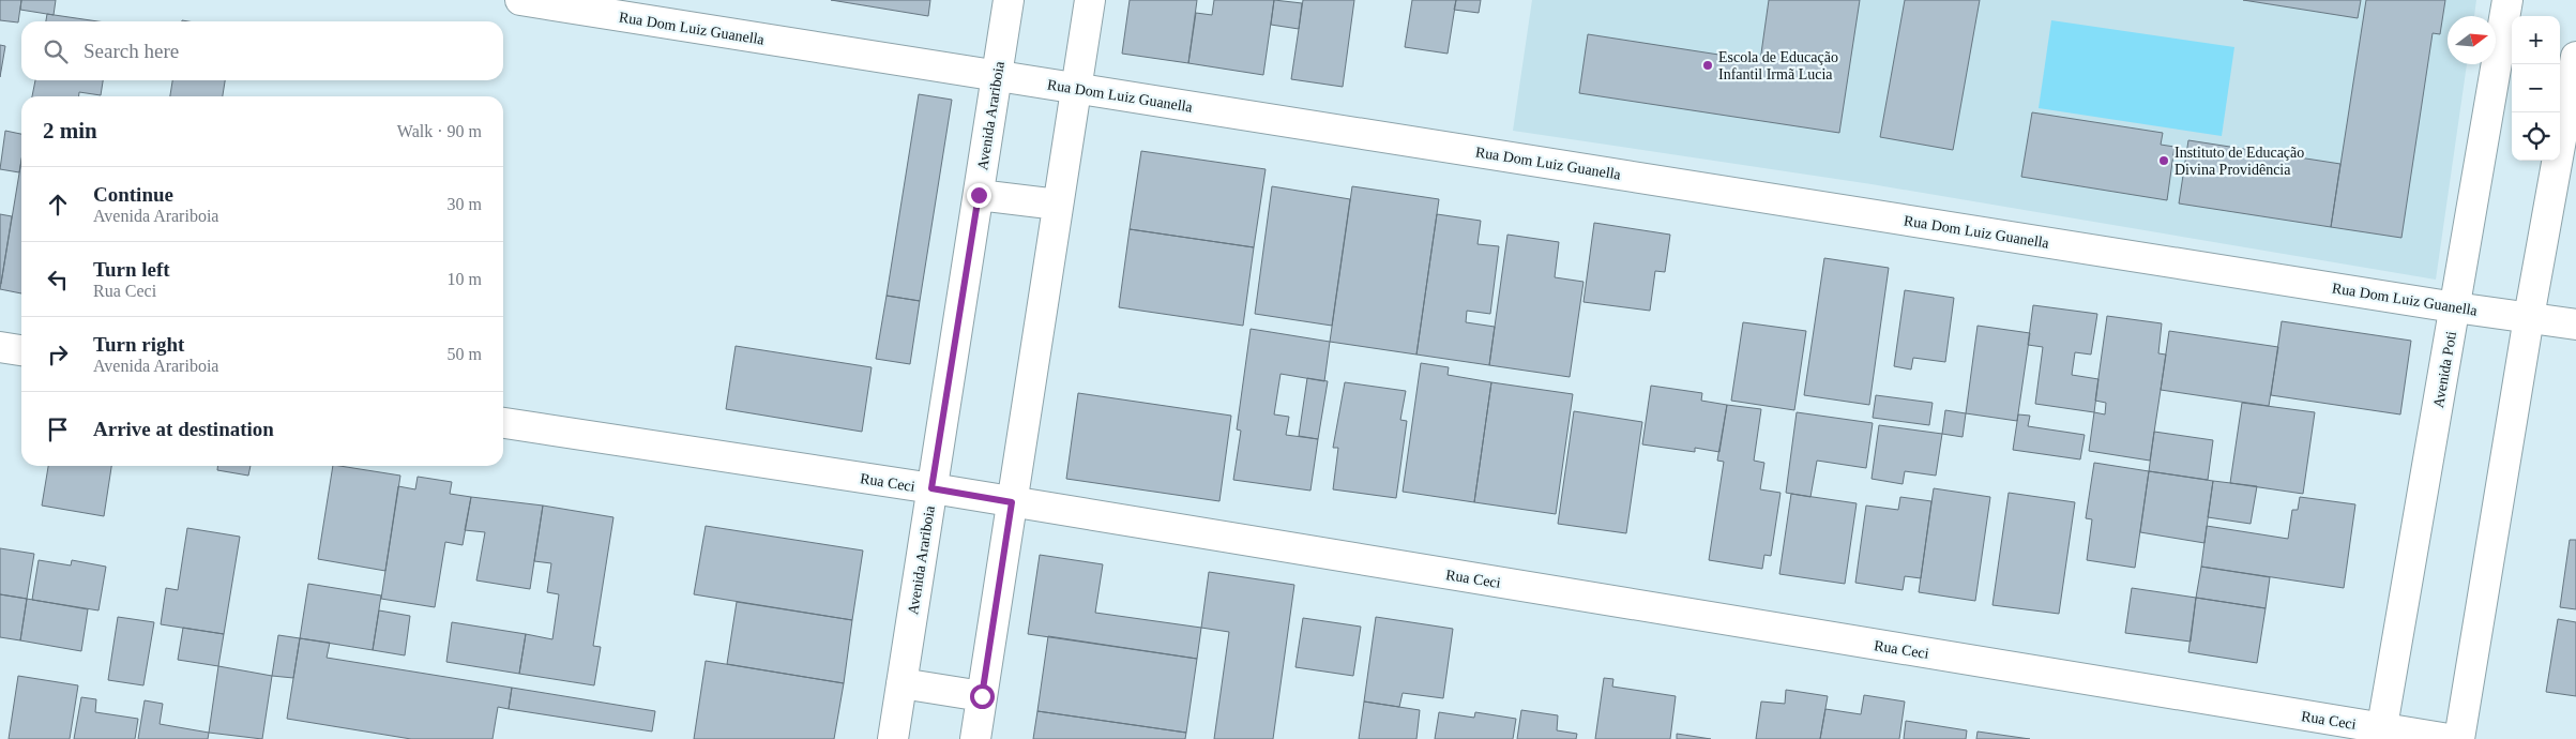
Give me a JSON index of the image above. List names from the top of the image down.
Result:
{
  "streets": {
    "street": [
      "Rua Dom Luiz Guanella",
      "Avenida Arariboia",
      "Avenida Poti",
      "Rua Ceci"
    ]
  },
  "crossings": [
    ["Rua Dom Luiz Guanella", "Avenida Arariboia"],
    ["Rua Dom Luiz Guanella", "Avenida Poti"],
    ["Avenida Arariboia", "Rua Ceci"],
    ["Avenida Poti", "Rua Ceci"]
  ],
  "places": ["Escola de Educação Infantil Irmã Lucia", "Instituto de Educação Divina Providência"],
  "north": "right",
  "page": {
    "map_buttons": ["+", "−"],
    "search": "Search here",
    "heading": ["2 min", "Walk · 90 m"],
    "list": [
      ["Continue", "Avenida Arariboia", "30 m"],
      ["Turn left", "Rua Ceci", "10 m"],
      ["Turn right", "Avenida Arariboia", "50 m"],
      "Arrive at destination"
    ]
  }
}
